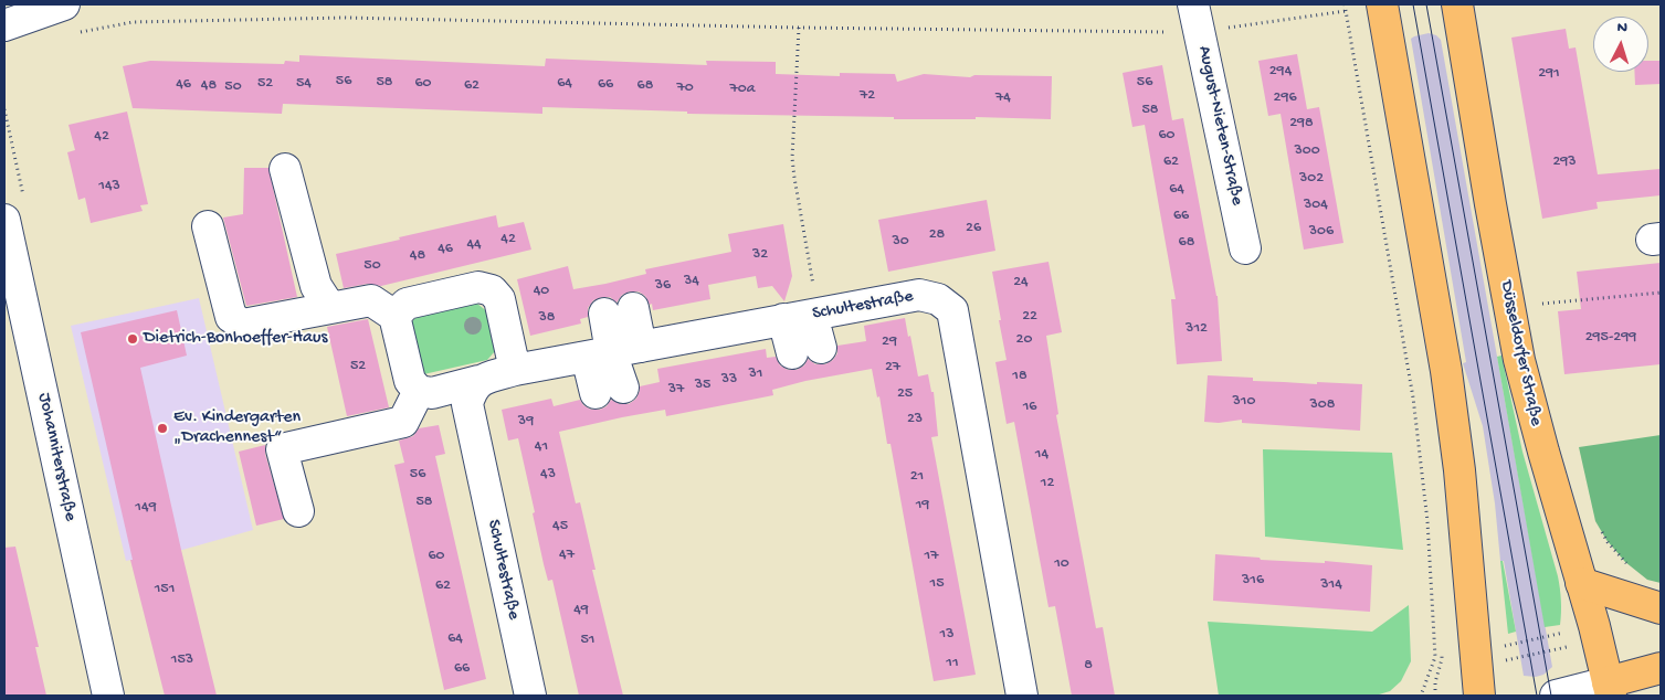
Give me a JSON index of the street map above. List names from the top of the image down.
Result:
{
  "streets": {
    "main road": ["Düsseldorfer Straße"],
    "street": ["August-Nieten-Straße", "Schultestraße", "Johanniterstraße"]
  },
  "places": ["Dietrich-Bonhoeffer-Haus", "Ev. Kindergarten „Drachennest“"],
  "house_numbers": [
    "294",
    "291",
    "56",
    "58",
    "56",
    "52",
    "54",
    "60",
    "64",
    "46",
    "66",
    "48",
    "62",
    "68",
    "50",
    "70",
    "70a",
    "72",
    "74",
    "296",
    "58",
    "298",
    "60",
    "42",
    "300",
    "62",
    "293",
    "302",
    "143",
    "64",
    "304",
    "66",
    "26",
    "306",
    "28",
    "42",
    "30",
    "68",
    "44",
    "46",
    "32",
    "48",
    "50",
    "34",
    "24",
    "36",
    "40",
    "22",
    "38",
    "312",
    "295-299",
    "20",
    "29",
    "52",
    "27",
    "31",
    "18",
    "33",
    "35",
    "37",
    "25",
    "310",
    "308",
    "16",
    "23",
    "39",
    "41",
    "14",
    "56",
    "43",
    "21",
    "12",
    "58",
    "19",
    "149",
    "45",
    "47",
    "60",
    "17",
    "10",
    "316",
    "15",
    "314",
    "62",
    "151",
    "49",
    "13",
    "64",
    "51",
    "153",
    "11",
    "8",
    "66"
  ],
  "north": "top"
}
